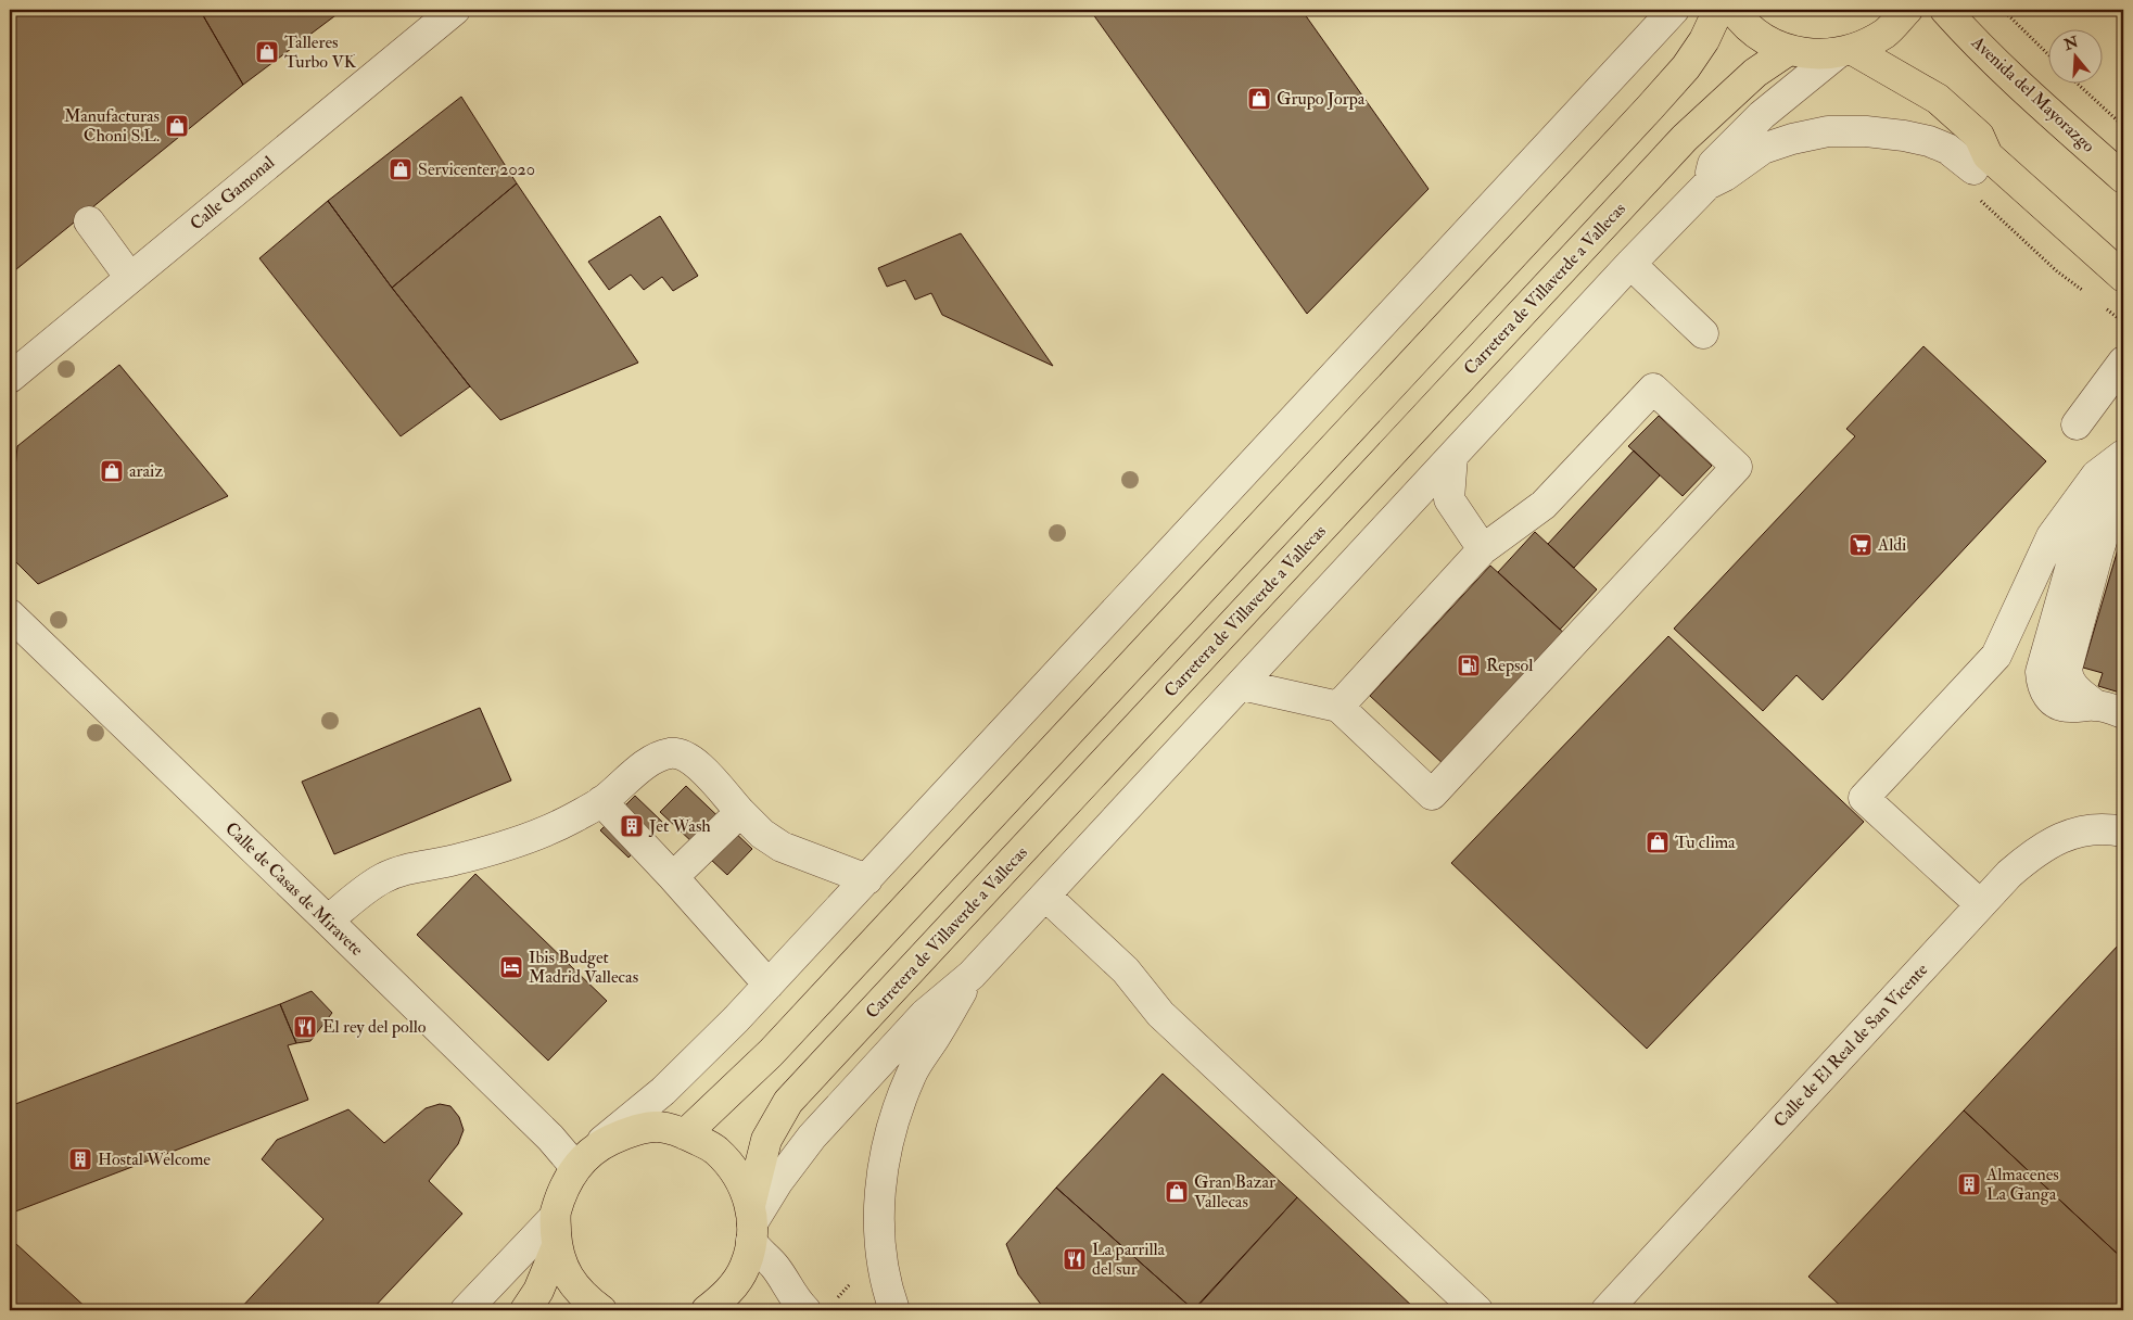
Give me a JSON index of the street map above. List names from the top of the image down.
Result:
{
  "streets": {
    "main road": ["Avenida del Mayorazgo", "Carretera de Villaverde a Vallecas"],
    "street": ["Calle Gamonal", "Calle de Casas de Miravete", "Calle de El Real de San Vicente"]
  },
  "places": {
    "shop": [
      "Talleres Turbo VK",
      "Grupo Jorpa",
      "Manufacturas Choni S.L.",
      "Servicenter 2020",
      "araiz",
      "Tu clima",
      "Gran Bazar Vallecas"
    ],
    "supermarket": ["Aldi"],
    "fuel station": ["Repsol"],
    "building": ["Jet Wash", "Hostal Welcome", "Almacenes La Ganga"],
    "hotel": ["Ibis Budget Madrid Vallecas"],
    "restaurant": ["El rey del pollo", "La parrilla del sur"]
  },
  "north": "top"
}
